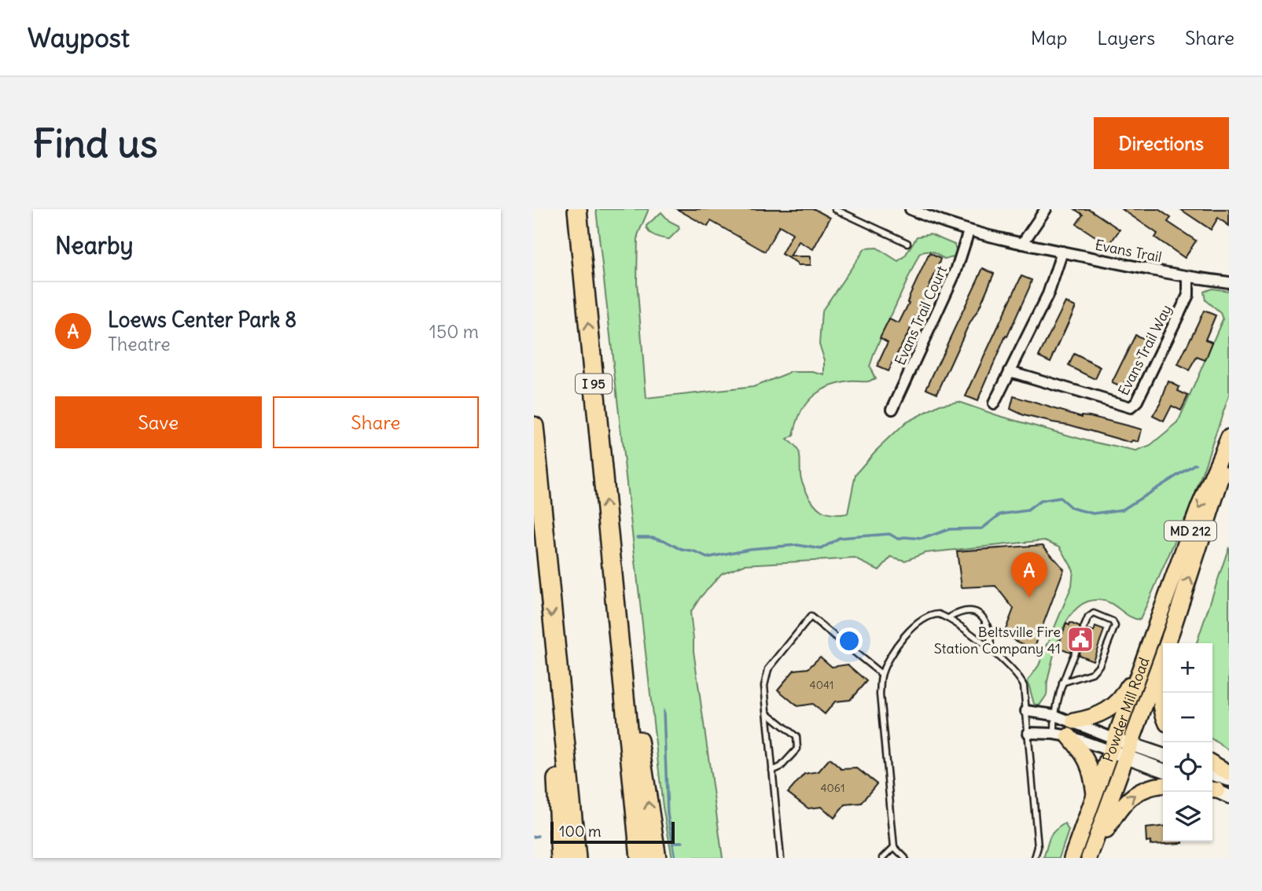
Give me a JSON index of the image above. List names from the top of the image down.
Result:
{
  "streets": {
    "highway": ["I 95"],
    "main road": ["MD 212", "Powder Mill Road"],
    "street": ["Evans Trail", "Evans Trail Court", "Evans Trail Way"]
  },
  "crossings": [
    ["Evans Trail", "Evans Trail Court"],
    ["Evans Trail", "Evans Trail Way"]
  ],
  "places": {
    "public building": ["Beltsville Fire Station Company 41"]
  },
  "house_numbers": ["4041", "4061"],
  "scale_bar": "100 m",
  "page": {
    "header": "Waypost",
    "nav": ["Map", "Layers", "Share"],
    "buttons": [
      "Directions",
      ["Save", "Share"]
    ],
    "title": "Find us",
    "heading": "Nearby",
    "list": [
      {
        "mark": "A",
        "name": "Loews Center Park 8",
        "note": "Theatre",
        "value": "150 m"
      }
    ],
    "pins": "A",
    "map_buttons": ["+", "−"],
    "scale": "100 m"
  }
}
